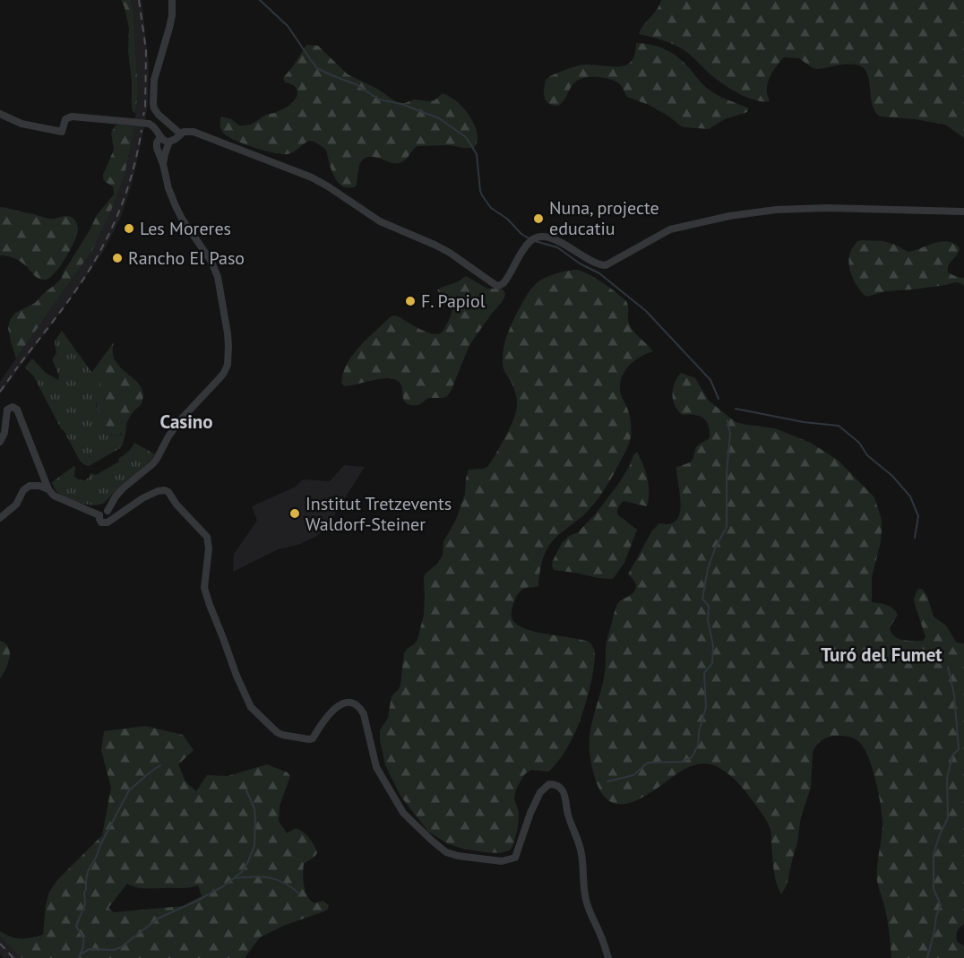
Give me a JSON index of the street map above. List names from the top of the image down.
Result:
{
  "districts": ["Casino", "Turó del Fumet"],
  "places": [
    "Nuna, projecte educatiu",
    "Les Moreres",
    "Rancho El Paso",
    "F. Papiol",
    "Institut Tretzevents Waldorf-Steiner"
  ]
}
